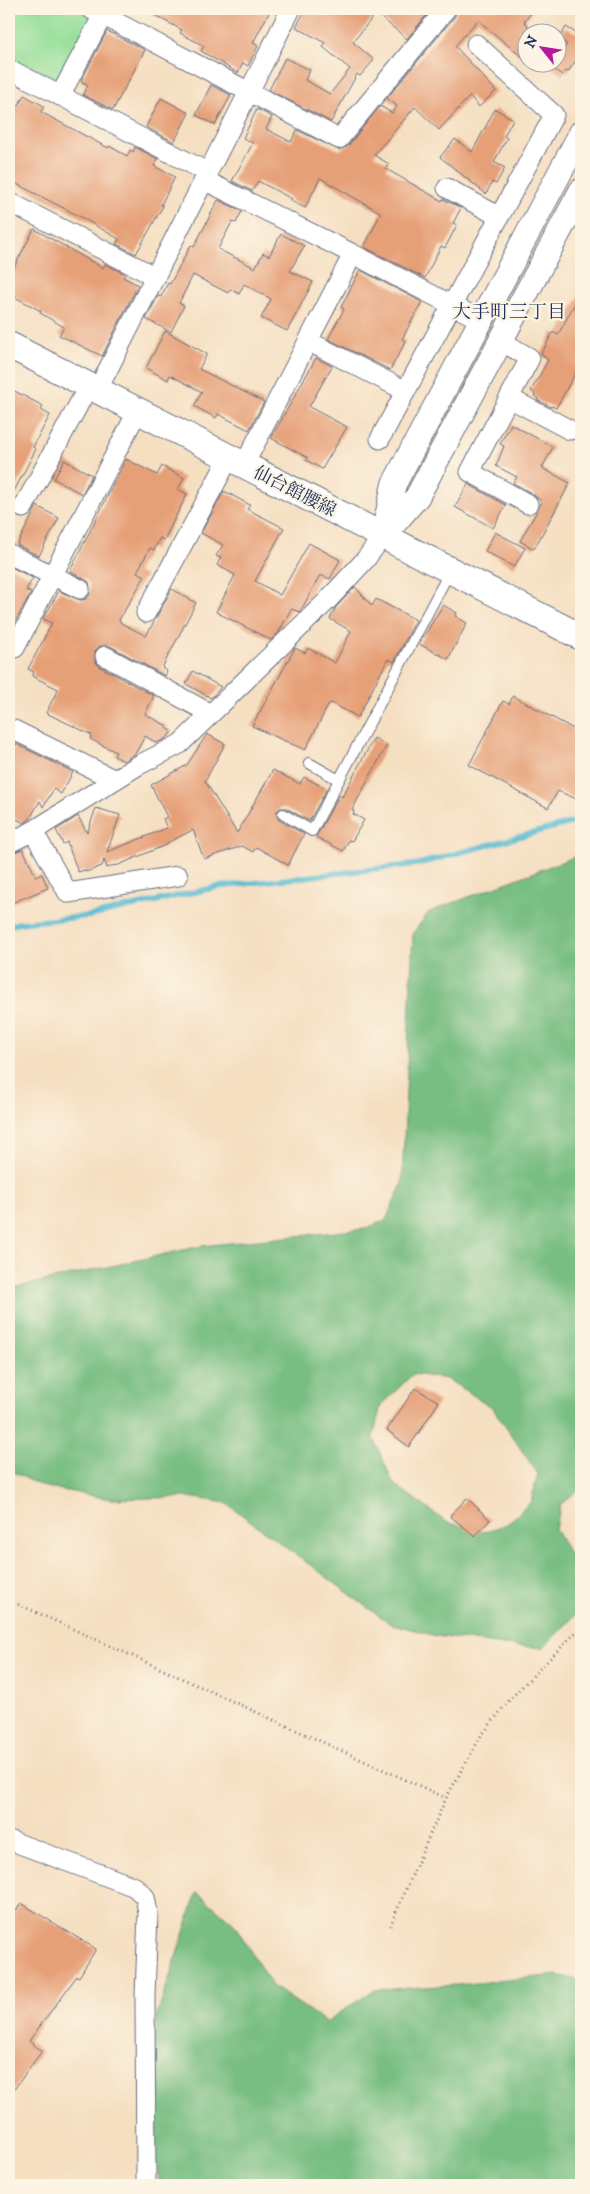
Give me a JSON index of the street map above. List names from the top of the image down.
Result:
{
  "streets": {
    "main road": ["仙台館腰線"]
  },
  "districts": ["大手町三丁目"],
  "north": "top left"
}
